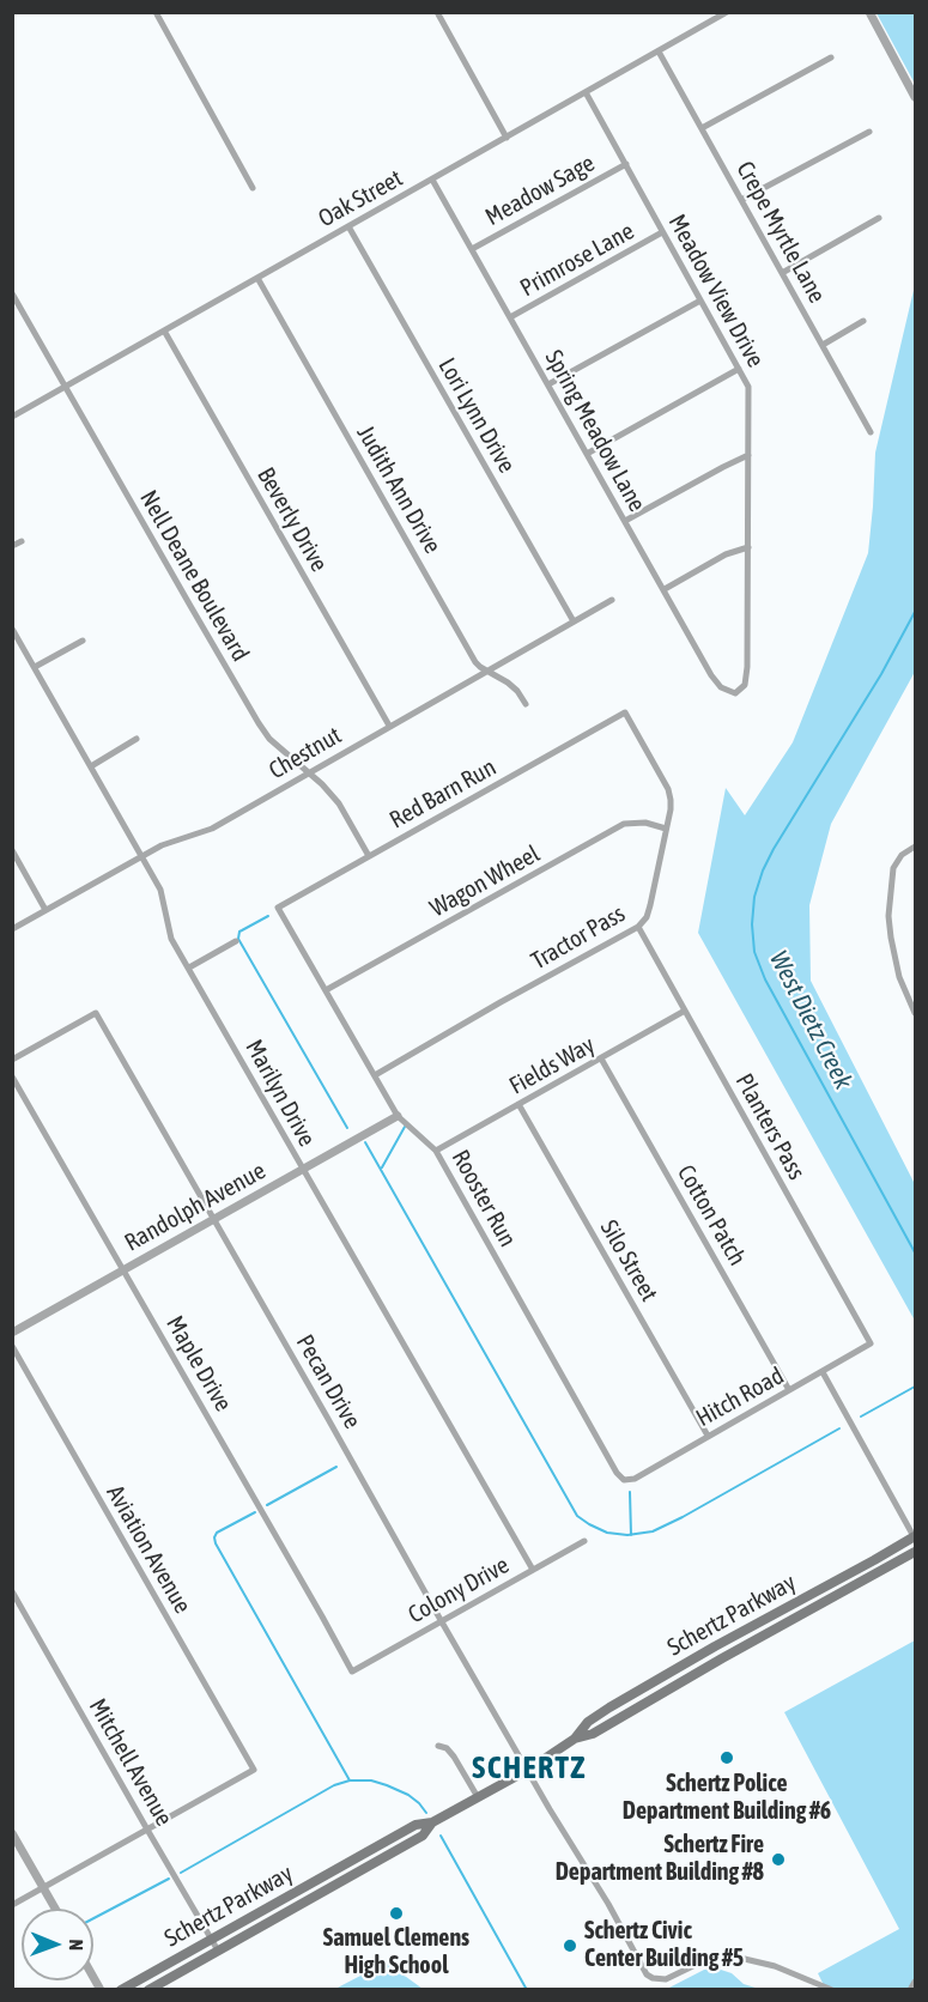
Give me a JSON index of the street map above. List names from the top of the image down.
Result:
{
  "streets": {
    "main road": ["Schertz Parkway"],
    "street": [
      "Meadow Sage",
      "Oak Street",
      "Crepe Myrtle Lane",
      "Primrose Lane",
      "Meadow View Drive",
      "Lori Lynn Drive",
      "Spring Meadow Lane",
      "Judith Ann Drive",
      "Beverly Drive",
      "Nell Deane Boulevard",
      "Chestnut",
      "Red Barn Run",
      "Wagon Wheel",
      "Tractor Pass",
      "Fields Way",
      "Marilyn Drive",
      "Planters Pass",
      "Rooster Run",
      "Randolph Avenue",
      "Cotton Patch",
      "Silo Street",
      "Maple Drive",
      "Pecan Drive",
      "Hitch Road",
      "Aviation Avenue",
      "Colony Drive",
      "Mitchell Avenue"
    ]
  },
  "crossings": [
    ["Meadow Sage", "Meadow View Drive"],
    ["Meadow Sage", "Spring Meadow Lane"],
    ["Oak Street", "Crepe Myrtle Lane"],
    ["Oak Street", "Meadow View Drive"],
    ["Oak Street", "Lori Lynn Drive"],
    ["Oak Street", "Spring Meadow Lane"],
    ["Oak Street", "Judith Ann Drive"],
    ["Oak Street", "Beverly Drive"],
    ["Oak Street", "Nell Deane Boulevard"],
    ["Primrose Lane", "Meadow View Drive"],
    ["Primrose Lane", "Spring Meadow Lane"],
    ["Meadow View Drive", "Spring Meadow Lane"],
    ["Lori Lynn Drive", "Chestnut"],
    ["Judith Ann Drive", "Chestnut"],
    ["Beverly Drive", "Chestnut"],
    ["Nell Deane Boulevard", "Chestnut"],
    ["Nell Deane Boulevard", "Red Barn Run"],
    ["Chestnut", "Marilyn Drive"],
    ["Red Barn Run", "Tractor Pass"],
    ["Red Barn Run", "Rooster Run"],
    ["Wagon Wheel", "Tractor Pass"],
    ["Wagon Wheel", "Rooster Run"],
    ["Tractor Pass", "Planters Pass"],
    ["Tractor Pass", "Rooster Run"],
    ["Fields Way", "Planters Pass"],
    ["Fields Way", "Rooster Run"],
    ["Fields Way", "Cotton Patch"],
    ["Fields Way", "Silo Street"],
    ["Marilyn Drive", "Randolph Avenue"],
    ["Marilyn Drive", "Colony Drive"],
    ["Planters Pass", "Hitch Road"],
    ["Rooster Run", "Randolph Avenue"],
    ["Rooster Run", "Hitch Road"],
    ["Randolph Avenue", "Maple Drive"],
    ["Randolph Avenue", "Pecan Drive"],
    ["Cotton Patch", "Hitch Road"],
    ["Silo Street", "Hitch Road"],
    ["Maple Drive", "Colony Drive"],
    ["Pecan Drive", "Colony Drive"],
    ["Pecan Drive", "Schertz Parkway"],
    ["Aviation Avenue", "Mitchell Avenue"],
    ["Schertz Parkway", "Mitchell Avenue"]
  ],
  "districts": ["SCHERTZ"],
  "water": ["West Dietz Creek"],
  "places": [
    "Schertz Police Department Building #6",
    "Schertz Fire Department Building #8",
    "Samuel Clemens High School",
    "Schertz Civic Center Building #5"
  ],
  "north": "right"
}
